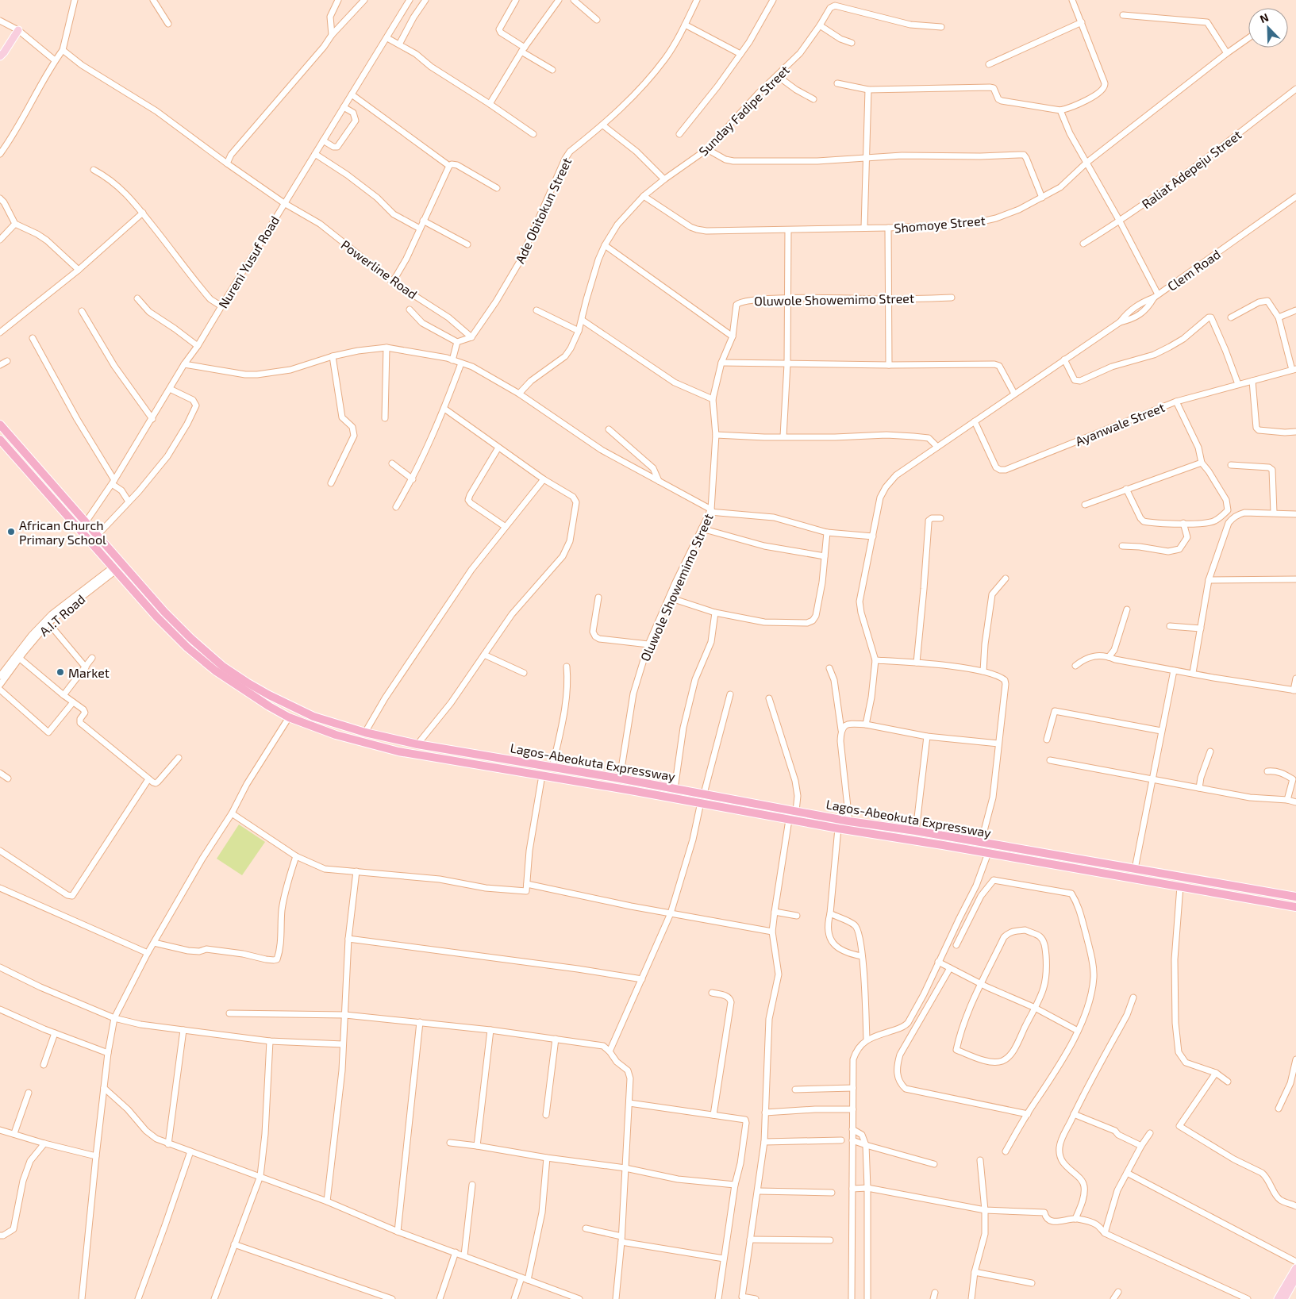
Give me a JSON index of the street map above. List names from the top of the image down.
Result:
{
  "streets": {
    "highway": ["Lagos-Abeokuta Expressway"],
    "street": [
      "Sunday Fadipe Street",
      "Raliat Adepeju Street",
      "Ade Obitokun Street",
      "Shomoye Street",
      "Nureni Yusuf Road",
      "Powerline Road",
      "Clem Road",
      "Oluwole Showemimo Street",
      "Ayanwale Street",
      "A.I.T Road"
    ]
  },
  "crossings": [
    ["Sunday Fadipe Street", "Shomoye Street"],
    ["Ade Obitokun Street", "Powerline Road"],
    ["Nureni Yusuf Road", "Powerline Road"],
    ["Nureni Yusuf Road", "Lagos-Abeokuta Expressway"],
    ["Clem Road", "Ayanwale Street"],
    ["Oluwole Showemimo Street", "Lagos-Abeokuta Expressway"],
    ["A.I.T Road", "Lagos-Abeokuta Expressway"]
  ],
  "places": ["African Church Primary School", "Market"],
  "north": "top left"
}
